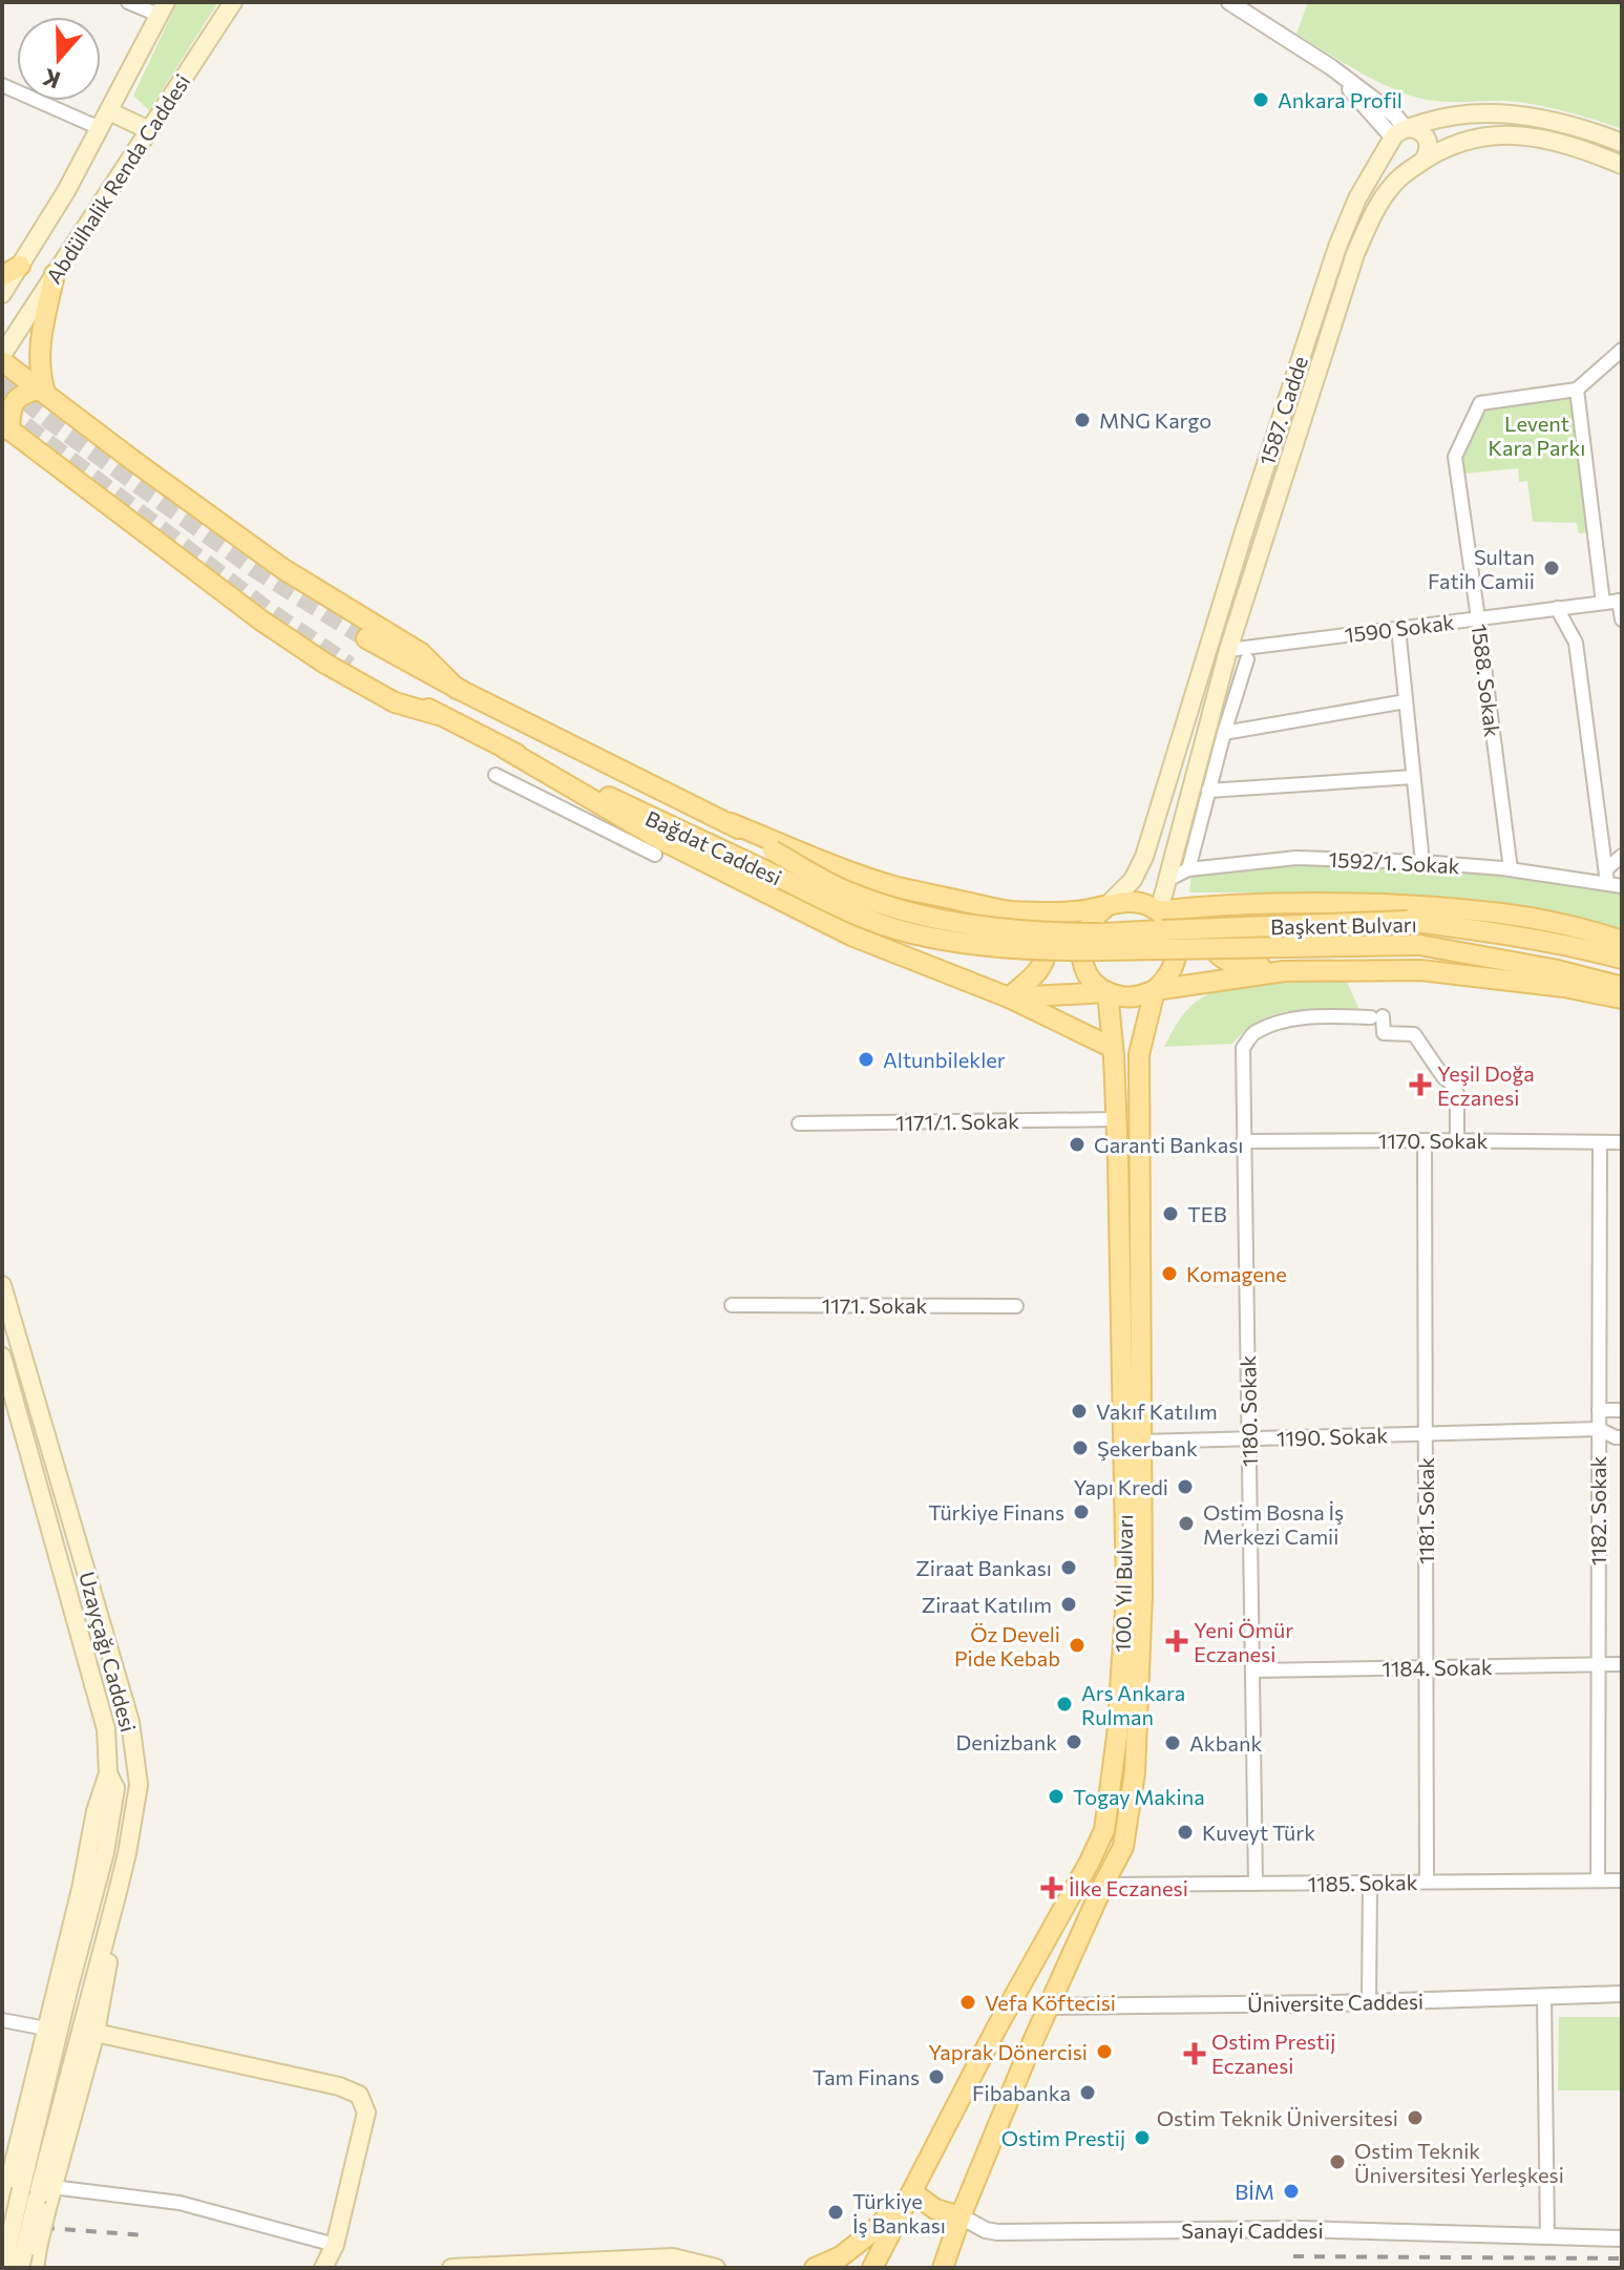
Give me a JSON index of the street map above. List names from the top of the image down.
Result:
{
  "streets": {
    "main road": [
      "Abdülhalik Renda Caddesi",
      "1587. Cadde",
      "Bağdat Caddesi",
      "Başkent Bulvarı",
      "100. Yıl Bulvarı",
      "Uzayçağı Caddesi"
    ],
    "street": [
      "1590 Sokak",
      "1588. Sokak",
      "1592/1. Sokak",
      "1171/1. Sokak",
      "1170. Sokak",
      "1171. Sokak",
      "1180. Sokak",
      "1190. Sokak",
      "1181. Sokak",
      "1182. Sokak",
      "1184. Sokak",
      "1185. Sokak",
      "Üniversite Caddesi",
      "Sanayi Caddesi"
    ]
  },
  "crossings": [
    ["1587. Cadde", "1590 Sokak"],
    ["1587. Cadde", "1592/1. Sokak"],
    ["1587. Cadde", "Başkent Bulvarı"],
    ["1587. Cadde", "100. Yıl Bulvarı"],
    ["1590 Sokak", "1588. Sokak"],
    ["1588. Sokak", "1592/1. Sokak"],
    ["Başkent Bulvarı", "100. Yıl Bulvarı"],
    ["1171/1. Sokak", "100. Yıl Bulvarı"],
    ["1170. Sokak", "1180. Sokak"],
    ["1170. Sokak", "1181. Sokak"],
    ["1170. Sokak", "1182. Sokak"],
    ["1180. Sokak", "1190. Sokak"],
    ["1180. Sokak", "1184. Sokak"],
    ["1180. Sokak", "1185. Sokak"],
    ["1190. Sokak", "1181. Sokak"],
    ["1190. Sokak", "1182. Sokak"],
    ["1190. Sokak", "100. Yıl Bulvarı"],
    ["1181. Sokak", "1184. Sokak"],
    ["1181. Sokak", "1185. Sokak"],
    ["1182. Sokak", "1184. Sokak"],
    ["1182. Sokak", "1185. Sokak"],
    ["100. Yıl Bulvarı", "1185. Sokak"],
    ["100. Yıl Bulvarı", "Üniversite Caddesi"],
    ["100. Yıl Bulvarı", "Sanayi Caddesi"]
  ],
  "parks": ["Levent Kara Parkı"],
  "places": {
    "other": [
      "Ankara Profil",
      "MNG Kargo",
      "Sultan Fatih Camii",
      "Altunbilekler",
      "Garanti Bankası",
      "TEB",
      "Komagene",
      "Vakıf Katılım",
      "Şekerbank",
      "Yapı Kredi",
      "Türkiye Finans",
      "Ostim Bosna İş Merkezi Camii",
      "Ziraat Bankası",
      "Ziraat Katılım",
      "Öz Develi Pide Kebab",
      "Ars Ankara Rulman",
      "Denizbank",
      "Akbank",
      "Togay Makina",
      "Kuveyt Türk",
      "Vefa Köftecisi",
      "Yaprak Dönercisi",
      "Tam Finans",
      "Fibabanka",
      "Ostim Teknik Üniversitesi",
      "Ostim Prestij",
      "Ostim Teknik Üniversitesi Yerleşkesi",
      "BİM",
      "Türkiye İş Bankası"
    ],
    "health": [
      "Yeşil Doğa Eczanesi",
      "Yeni Ömür Eczanesi",
      "İlke Eczanesi",
      "Ostim Prestij Eczanesi"
    ]
  },
  "north": "bottom"
}
